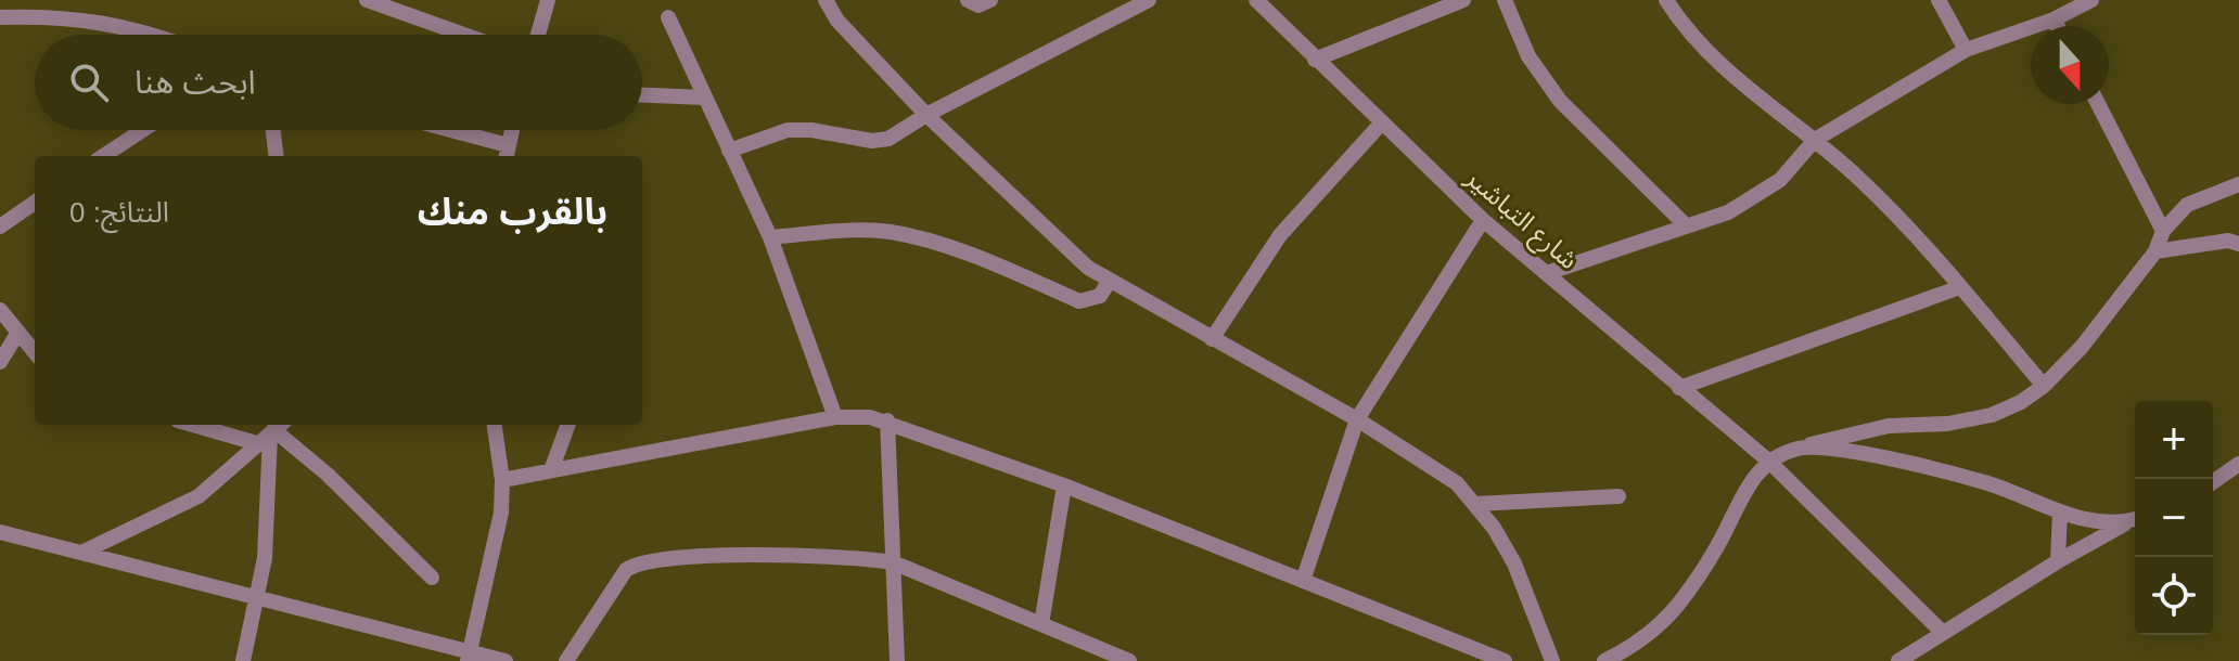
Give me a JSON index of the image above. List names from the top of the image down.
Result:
{
  "streets": {
    "street": ["شارع التباشير"]
  },
  "north": "bottom",
  "page": {
    "search": "ابحث هنا",
    "heading": ["بالقرب منك", "النتائج: 0"],
    "map_buttons": ["+", "−"]
  }
}
